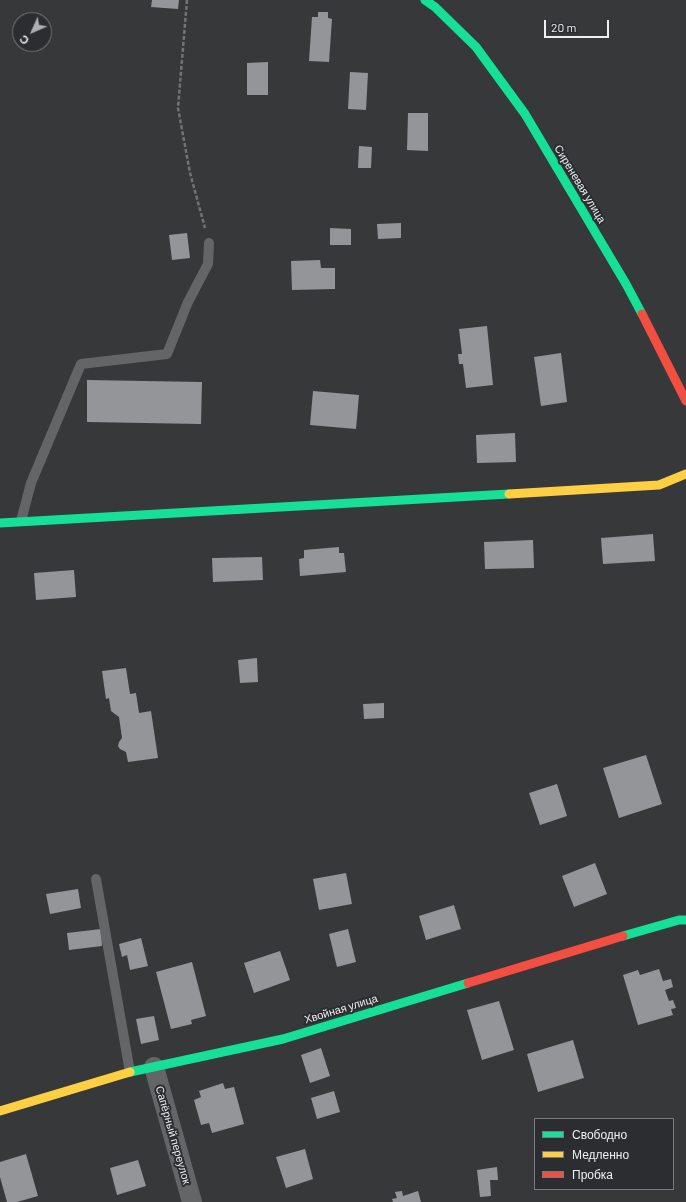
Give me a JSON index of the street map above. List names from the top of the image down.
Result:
{
  "streets": {
    "street": ["Сиреневая улица", "Хвойная улица", "Сапёрный переулок"]
  },
  "crossings": [
    ["Хвойная улица", "Сапёрный переулок"]
  ],
  "legend": ["Свободно", "Медленно", "Пробка"],
  "scale_bar": "20 m",
  "north": "bottom left"
}
